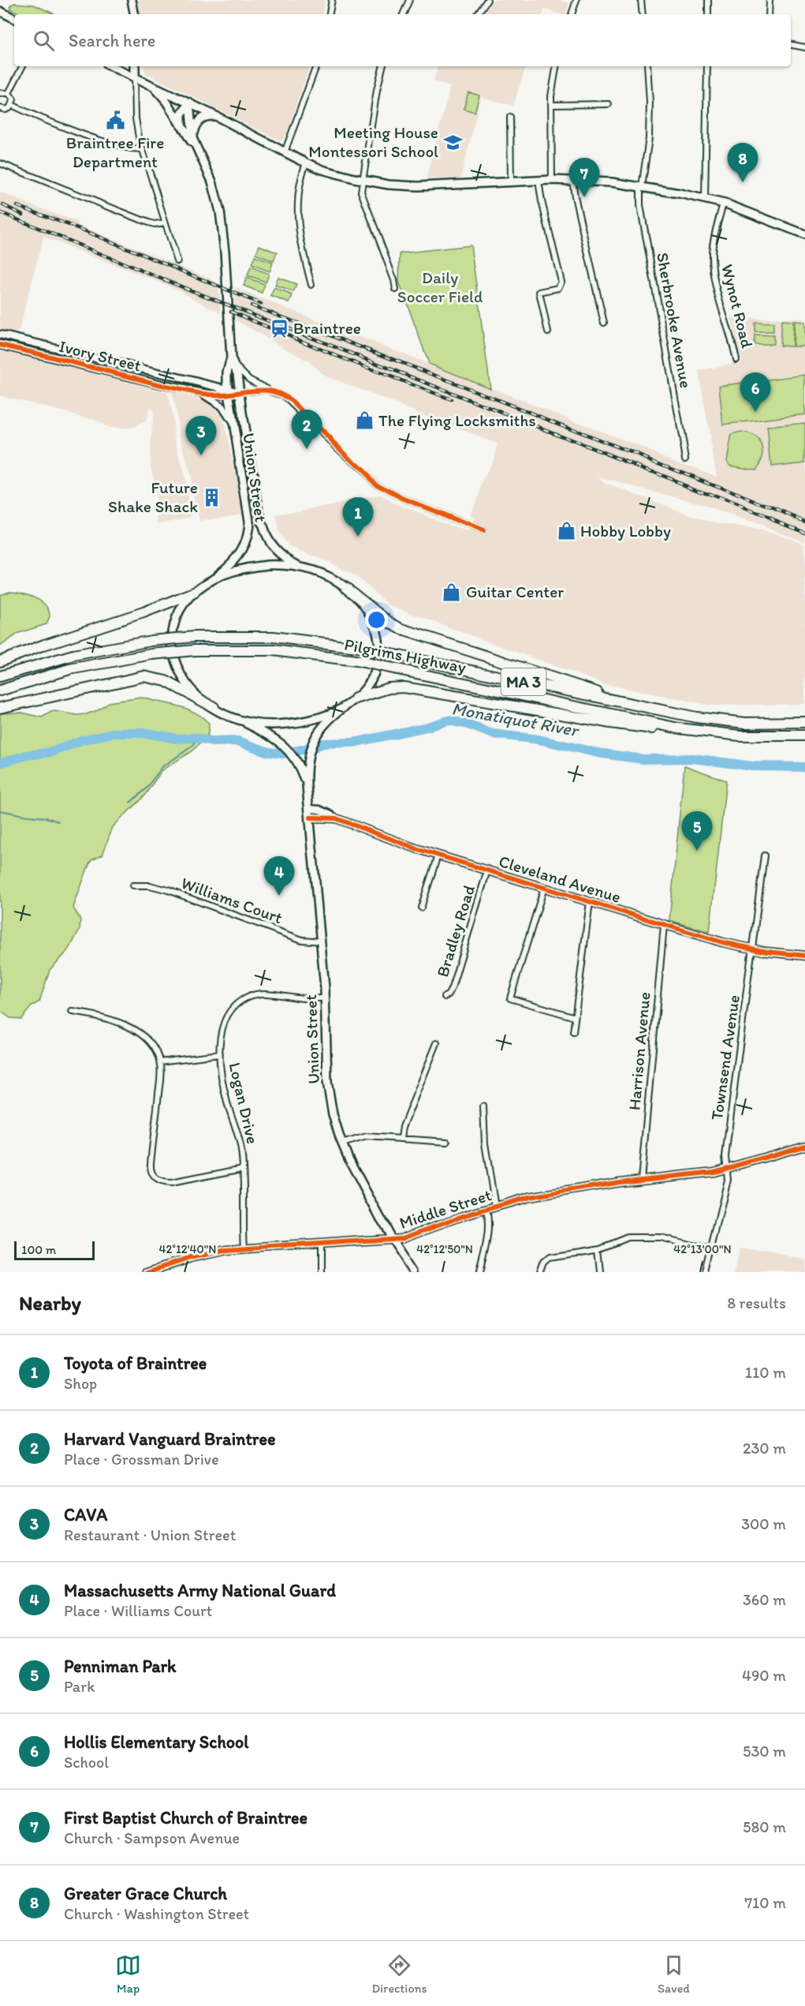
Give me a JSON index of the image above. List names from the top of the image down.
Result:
{
  "streets": {
    "highway": ["Pilgrims Highway", "MA 3"],
    "main road": ["Union Street"],
    "street": [
      "Wynot Road",
      "Sherbrooke Avenue",
      "Ivory Street",
      "Cleveland Avenue",
      "Williams Court",
      "Bradley Road",
      "Harrison Avenue",
      "Townsend Avenue",
      "Logan Drive",
      "Middle Street"
    ]
  },
  "crossings": [
    ["Ivory Street", "Union Street"],
    ["Union Street", "Cleveland Avenue"],
    ["Union Street", "Williams Court"],
    ["Union Street", "Logan Drive"],
    ["Union Street", "Middle Street"],
    ["Cleveland Avenue", "Bradley Road"],
    ["Cleveland Avenue", "Harrison Avenue"],
    ["Cleveland Avenue", "Townsend Avenue"],
    ["Harrison Avenue", "Middle Street"],
    ["Townsend Avenue", "Middle Street"],
    ["Logan Drive", "Middle Street"]
  ],
  "water": ["Monatiquot River"],
  "parks": ["Daily Soccer Field"],
  "places": {
    "public building": ["Braintree Fire Department"],
    "school or university": ["Meeting House Montessori School"],
    "station": ["Braintree"],
    "shop": ["The Flying Locksmiths", "Hobby Lobby", "Guitar Center"],
    "building": ["Future Shake Shack"]
  },
  "scale_bar": "100 m",
  "page": {
    "search": "Search here",
    "pins": [
      "8",
      "7",
      "6",
      "2",
      "3",
      "1",
      "5",
      "4"
    ],
    "scale": "100 m",
    "heading": ["Nearby", "8 results"],
    "list": [
      {
        "mark": "1",
        "name": "Toyota of Braintree",
        "note": "Shop",
        "value": "110 m"
      },
      {
        "mark": "2",
        "name": "Harvard Vanguard Braintree",
        "note": "Place · Grossman Drive",
        "value": "230 m"
      },
      {
        "mark": "3",
        "name": "CAVA",
        "note": "Restaurant · Union Street",
        "value": "300 m"
      },
      {
        "mark": "4",
        "name": "Massachusetts Army National Guard",
        "note": "Place · Williams Court",
        "value": "360 m"
      },
      {
        "mark": "5",
        "name": "Penniman Park",
        "note": "Park",
        "value": "490 m"
      },
      {
        "mark": "6",
        "name": "Hollis Elementary School",
        "note": "School",
        "value": "530 m"
      },
      {
        "mark": "7",
        "name": "First Baptist Church of Braintree",
        "note": "Church · Sampson Avenue",
        "value": "580 m"
      },
      {
        "mark": "8",
        "name": "Greater Grace Church",
        "note": "Church · Washington Street",
        "value": "710 m"
      }
    ],
    "nav": ["Map", "Directions", "Saved"]
  },
  "coordinates": ["42°12'40\"N", "42°12'50\"N", "42°13'00\"N"]
}
